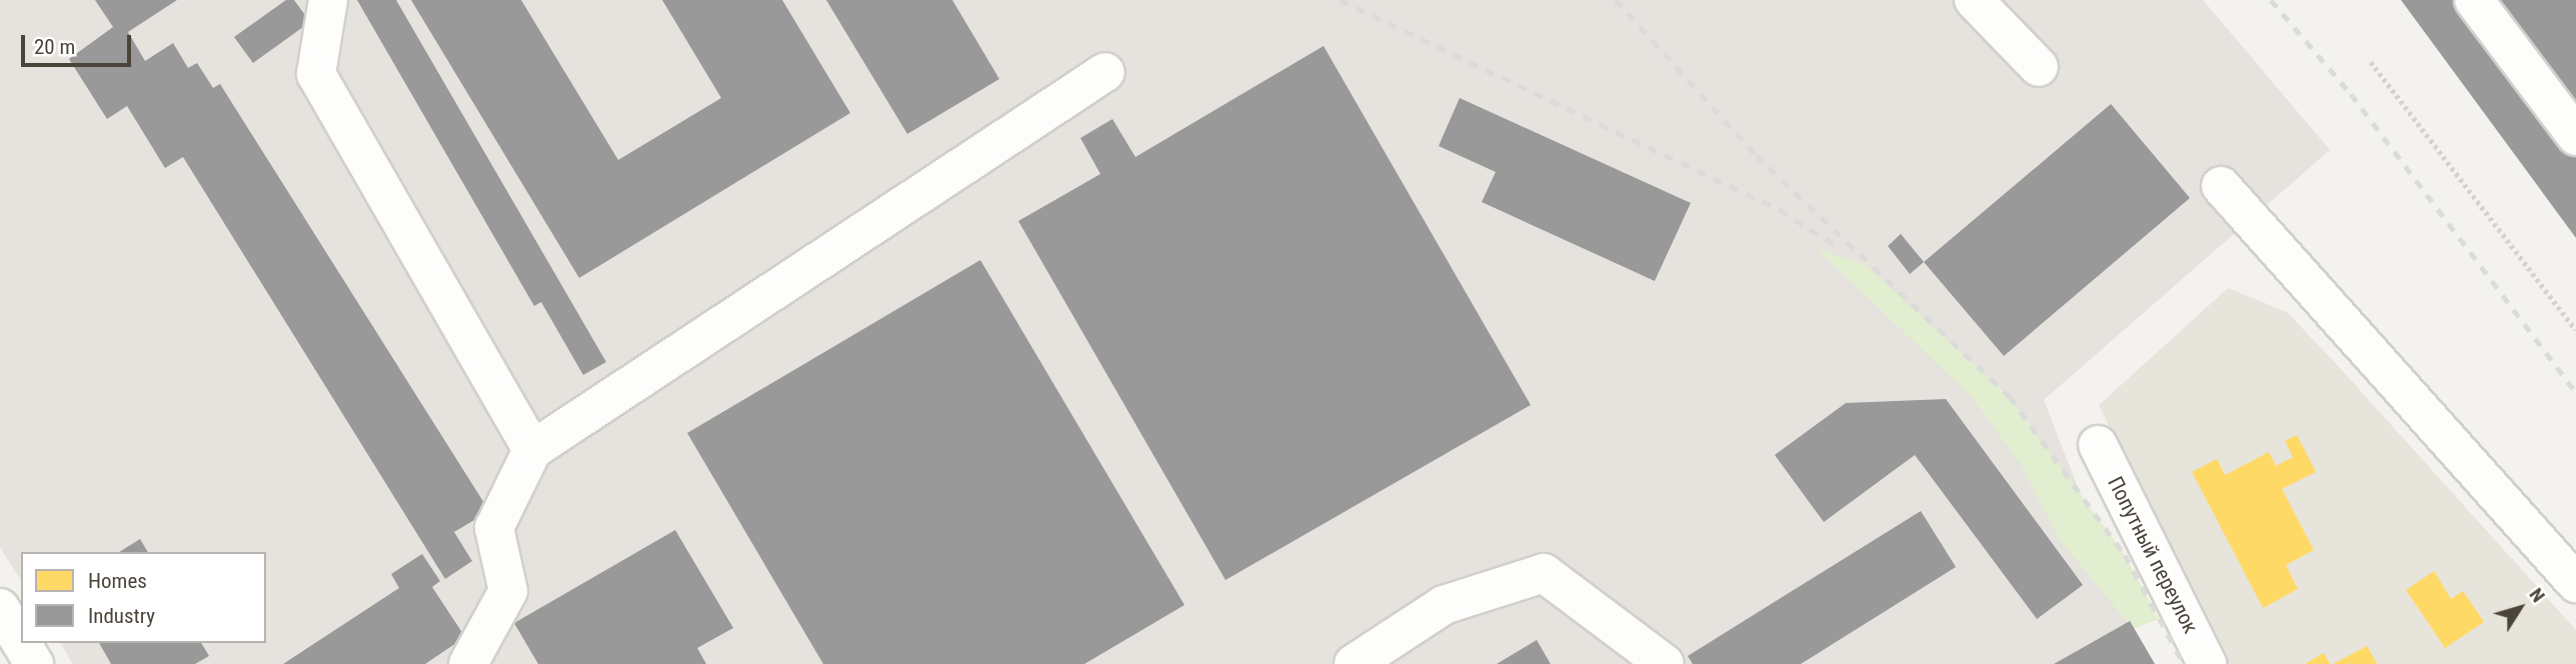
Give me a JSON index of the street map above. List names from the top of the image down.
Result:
{
  "streets": {
    "street": ["Попутный переулок"]
  },
  "legend": ["Homes", "Industry"],
  "scale_bar": "20 m",
  "north": "top right"
}
